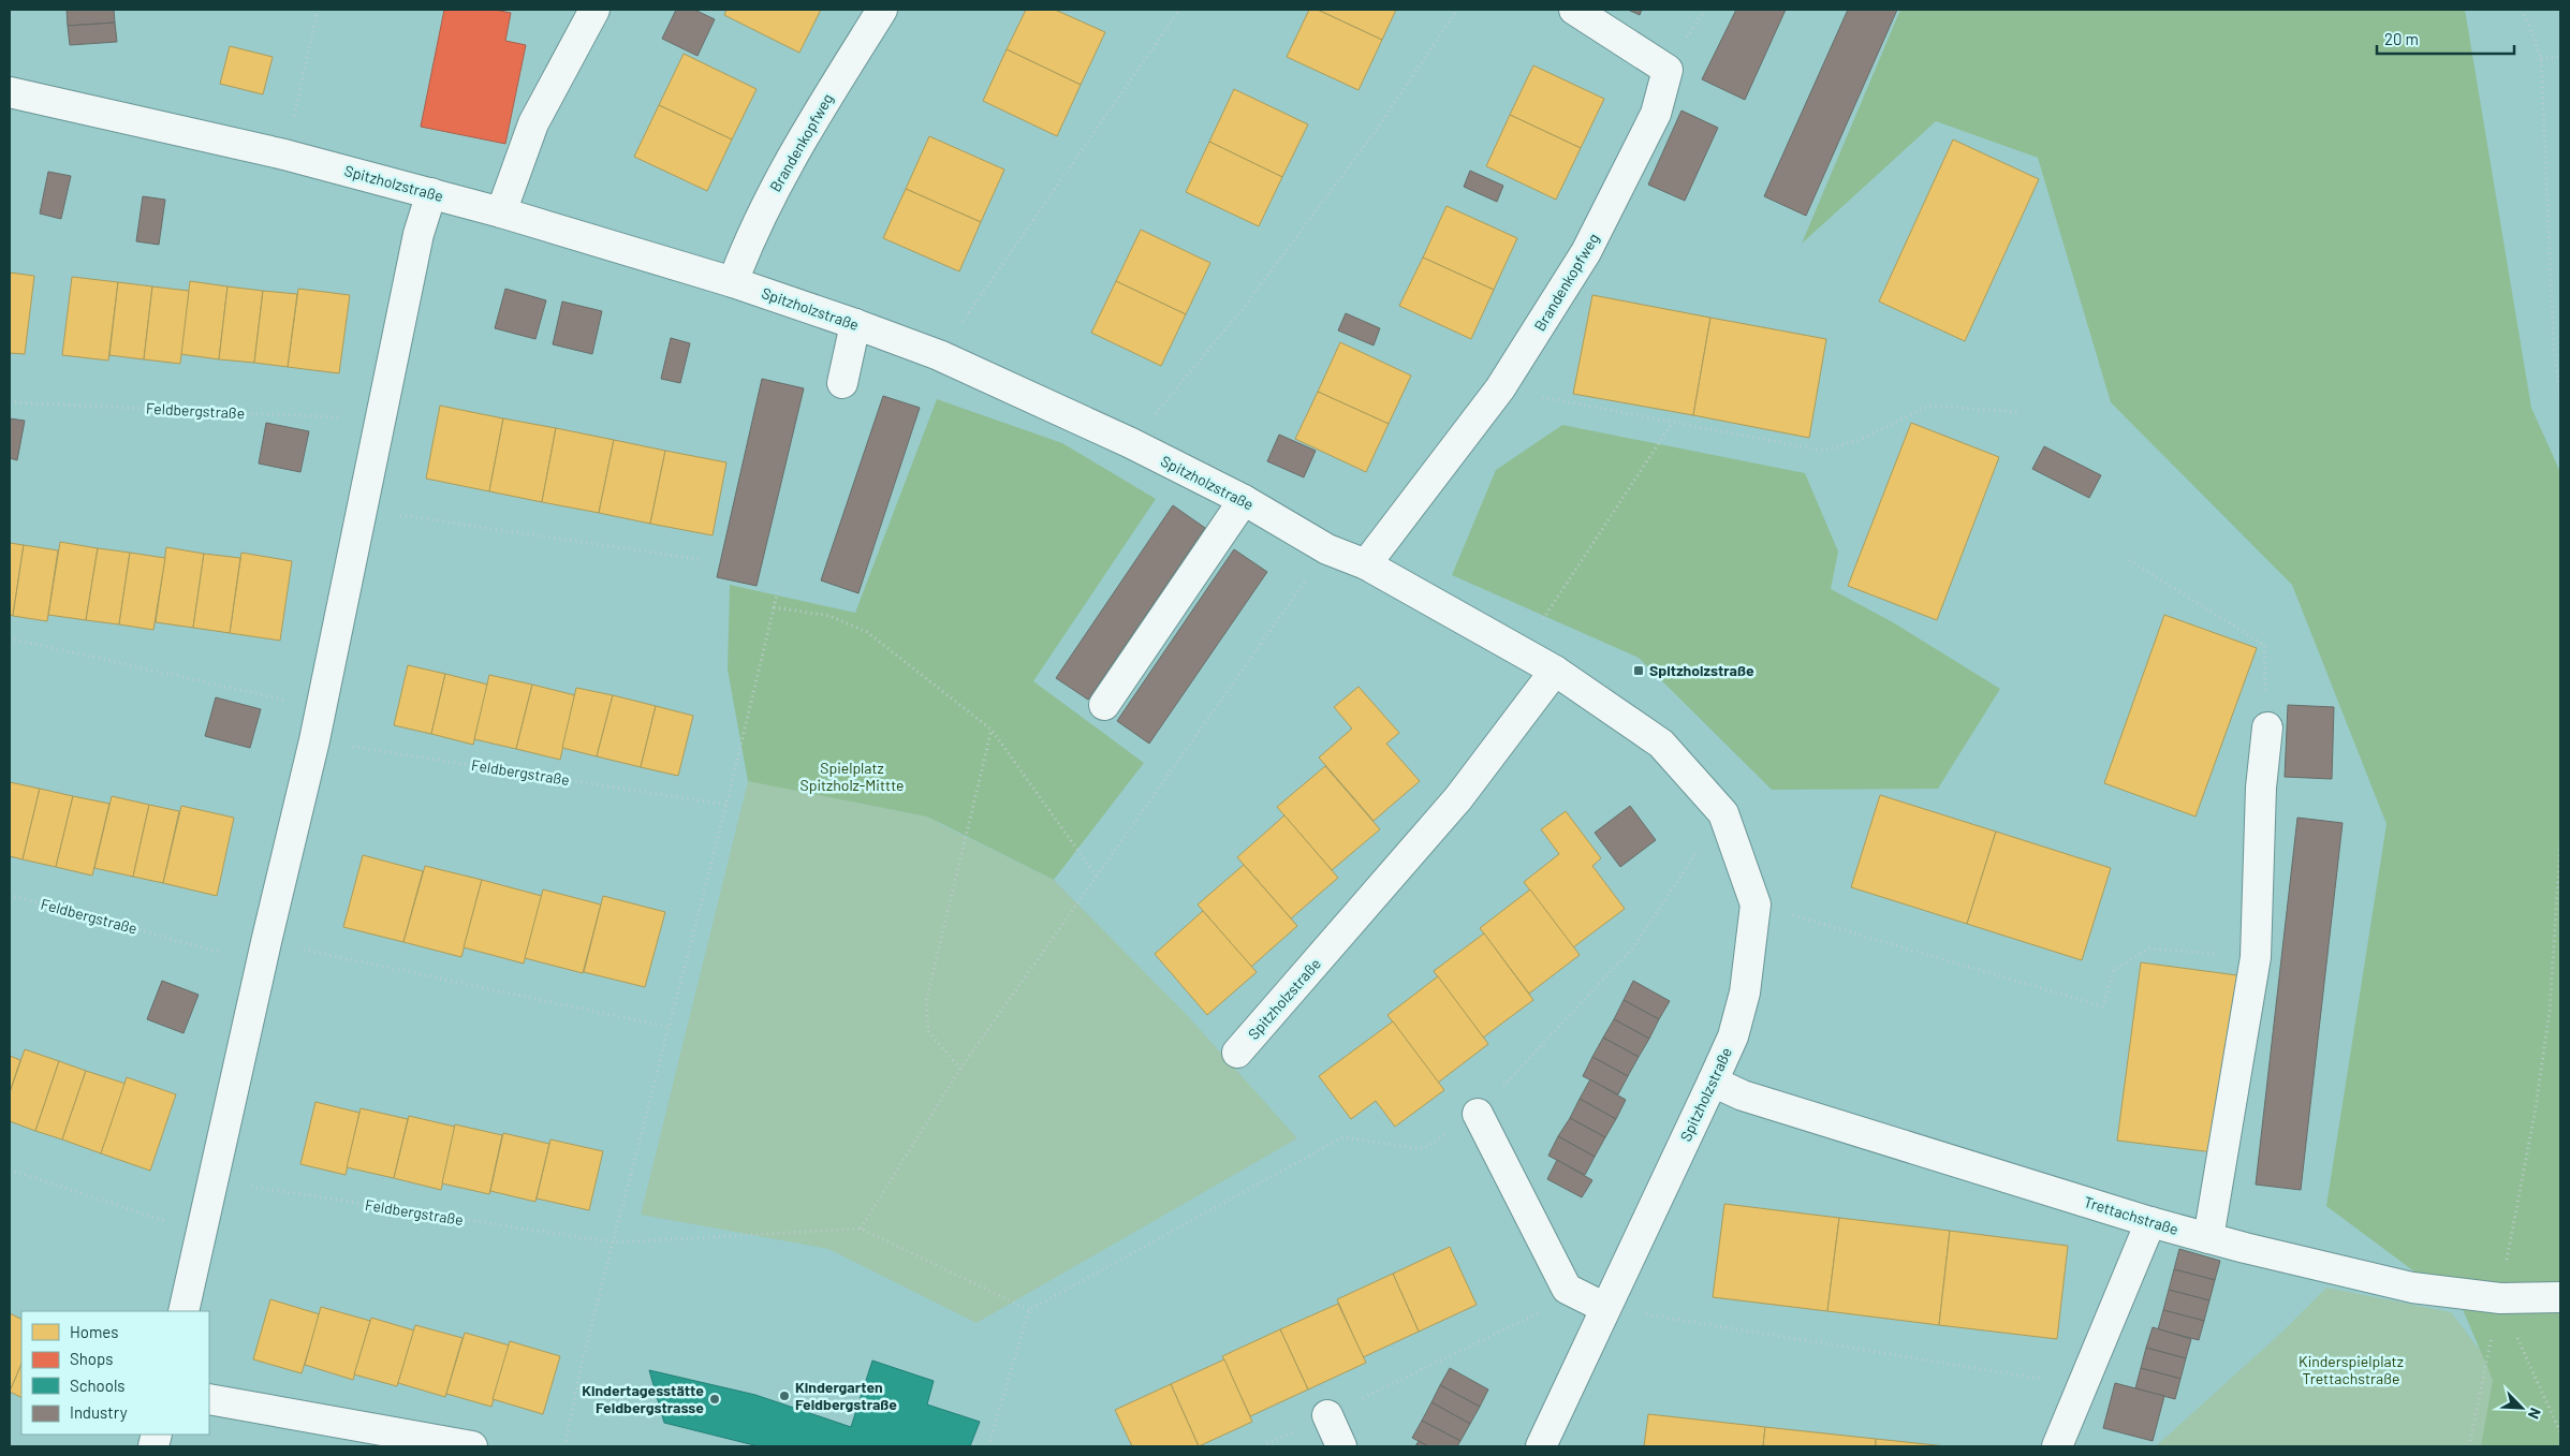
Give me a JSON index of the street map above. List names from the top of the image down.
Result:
{
  "streets": {
    "street": ["Brandenkopfweg", "Spitzholzstraße", "Trettachstraße"],
    "path": ["Feldbergstraße"]
  },
  "crossings": [
    ["Brandenkopfweg", "Spitzholzstraße"],
    ["Spitzholzstraße", "Trettachstraße"]
  ],
  "parks": ["Spielplatz Spitzholz-Mittte", "Kinderspielplatz Trettachstraße"],
  "places": {
    "transit": ["Spitzholzstraße"],
    "other": ["Kindergarten Feldbergstraße", "Kindertagesstätte Feldbergstrasse"]
  },
  "legend": [
    "Homes",
    "Shops",
    "Schools",
    "Industry"
  ],
  "scale_bar": "20 m",
  "north": "bottom right"
}
